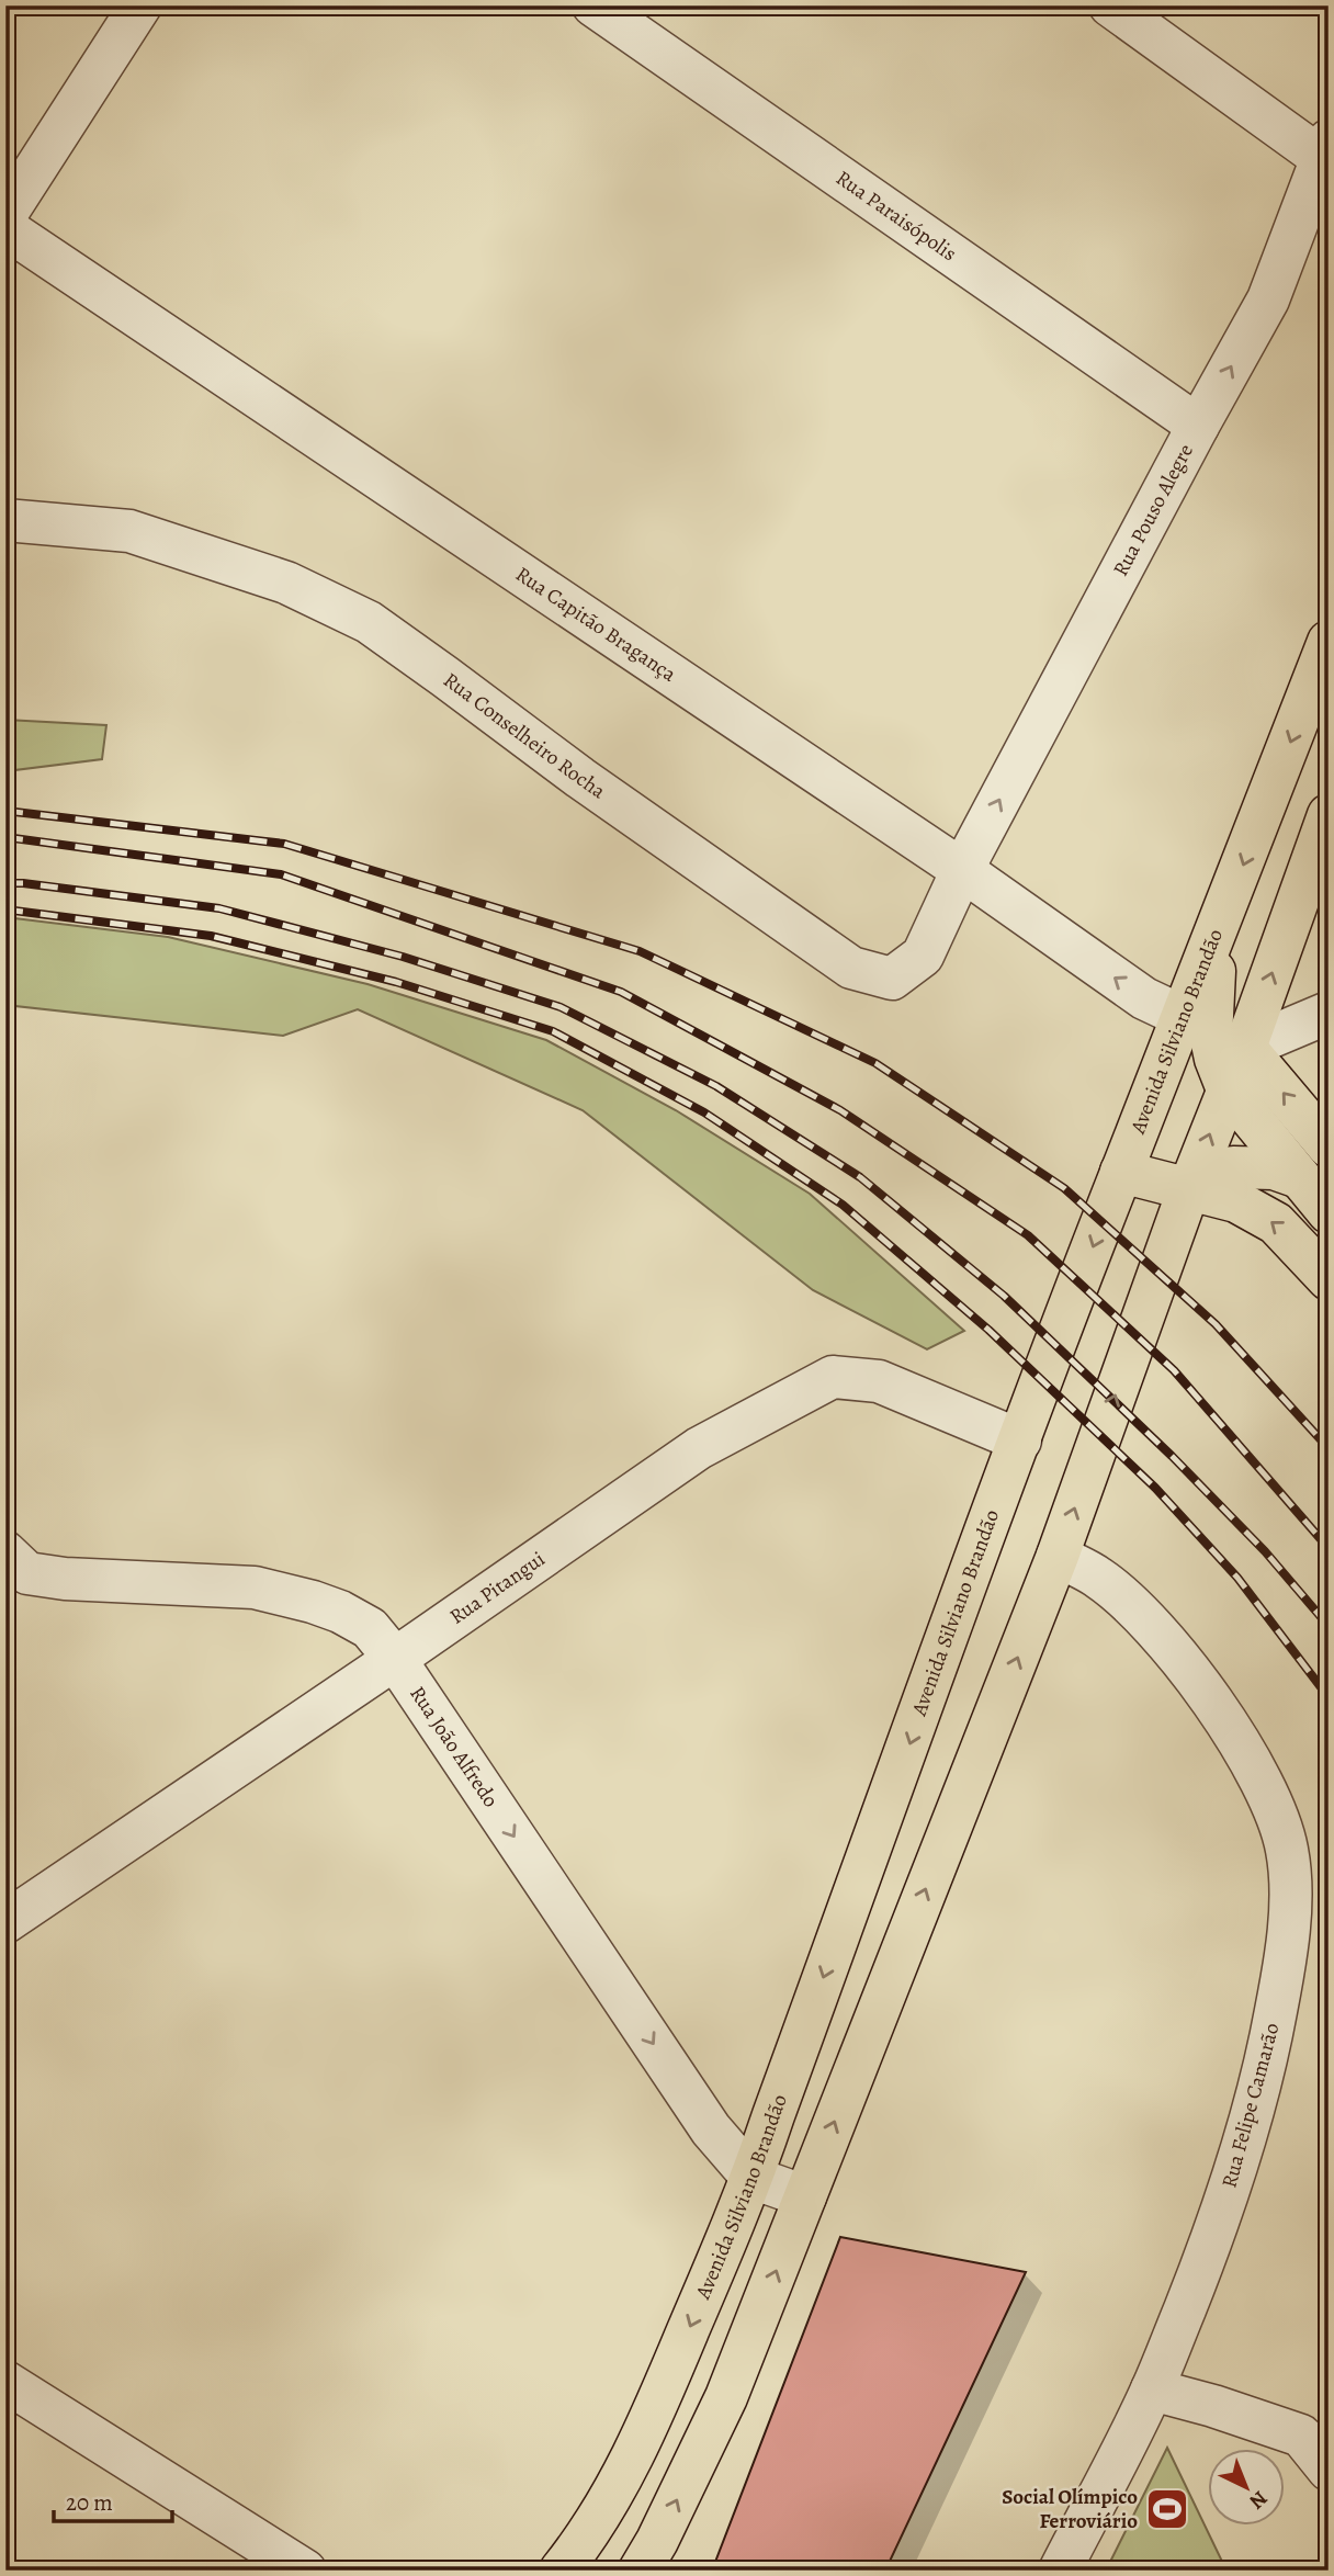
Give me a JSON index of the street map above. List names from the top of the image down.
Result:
{
  "streets": {
    "main road": ["Avenida Silviano Brandão"],
    "street": [
      "Rua Paraisópolis",
      "Rua Pouso Alegre",
      "Rua Capitão Bragança",
      "Rua Conselheiro Rocha",
      "Rua Pitangui",
      "Rua João Alfredo",
      "Rua Felipe Camarão"
    ]
  },
  "crossings": [
    ["Rua Paraisópolis", "Rua Pouso Alegre"],
    ["Rua Pouso Alegre", "Rua Capitão Bragança"],
    ["Rua Pouso Alegre", "Rua Conselheiro Rocha"],
    ["Rua Capitão Bragança", "Rua Conselheiro Rocha"],
    ["Rua Capitão Bragança", "Avenida Silviano Brandão"],
    ["Avenida Silviano Brandão", "Rua Pitangui"],
    ["Avenida Silviano Brandão", "Rua João Alfredo"],
    ["Rua Pitangui", "Rua João Alfredo"]
  ],
  "one_way": ["Rua Pouso Alegre", "Rua João Alfredo"],
  "places": {
    "sports": ["Social Olímpico Ferroviário"]
  },
  "scale_bar": "20 m",
  "north": "bottom right"
}
